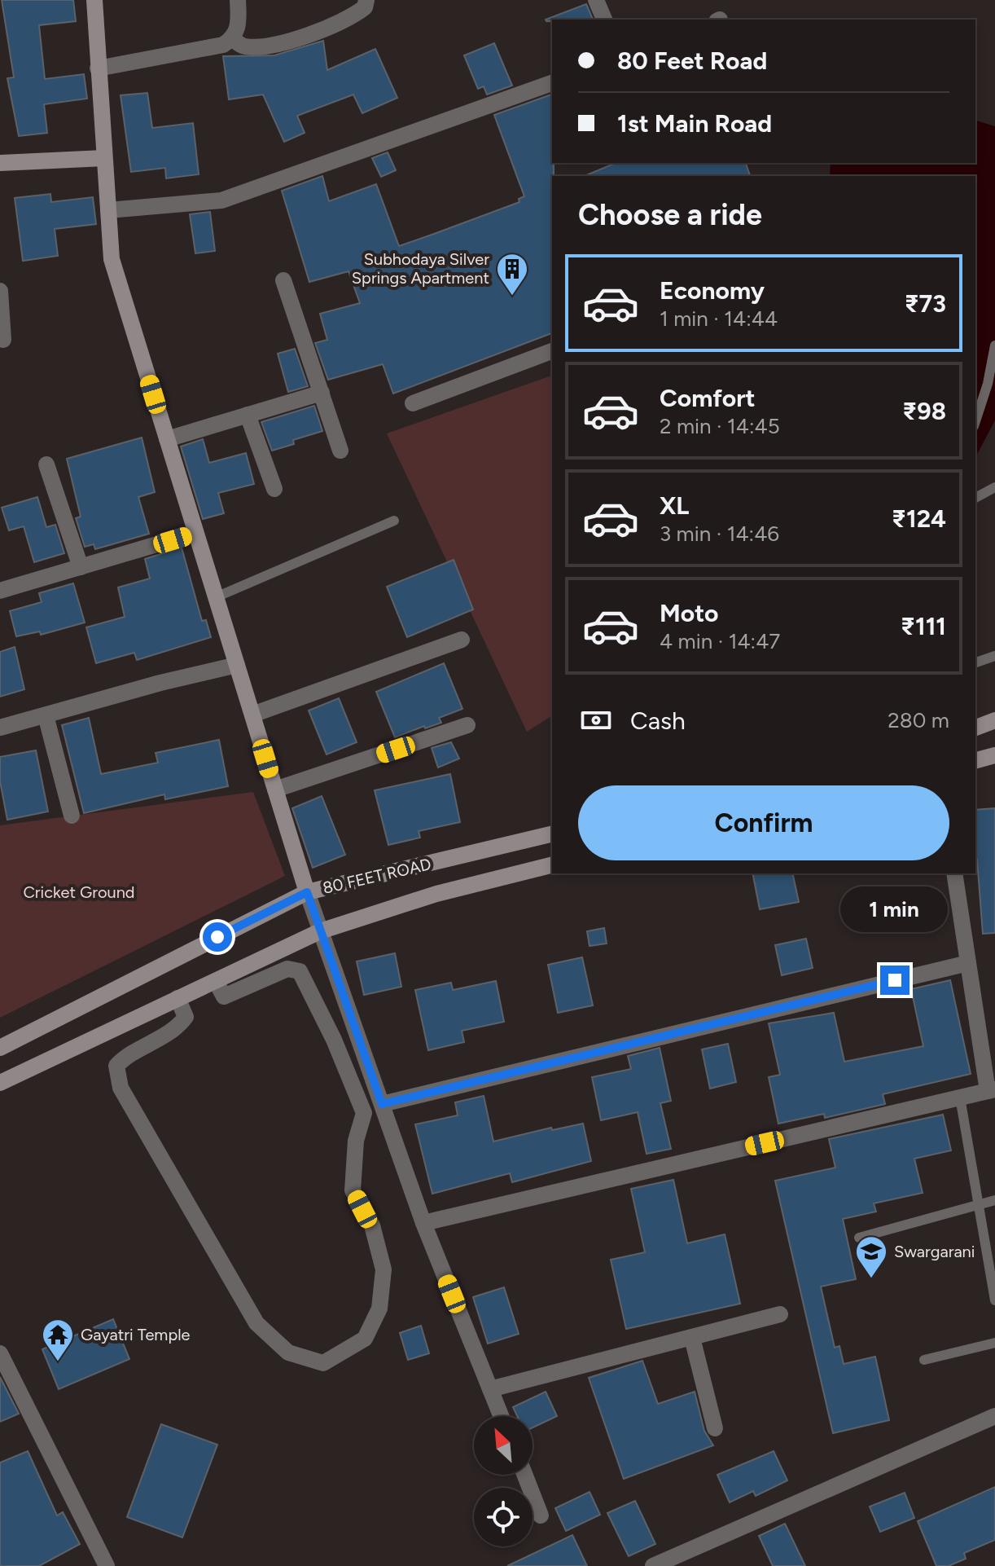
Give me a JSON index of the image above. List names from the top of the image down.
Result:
{
  "streets": {
    "main road": ["80 FEET ROAD"]
  },
  "parks": ["Cricket Ground"],
  "places": {
    "building": ["Subhodaya Silver Springs Apartment"],
    "school or university": ["Swargarani"],
    "temple": ["Gayatri Temple"]
  },
  "north": "top left",
  "page": {
    "banner": ["80 Feet Road", "1st Main Road"],
    "heading": "Choose a ride",
    "list": [
      {
        "name": "Economy",
        "note": "1 min · 14:44",
        "value": "₹73"
      },
      {
        "name": "Comfort",
        "note": "2 min · 14:45",
        "value": "₹98"
      },
      {
        "name": "XL",
        "note": "3 min · 14:46",
        "value": "₹124"
      },
      {
        "name": "Moto",
        "note": "4 min · 14:47",
        "value": "₹111"
      }
    ],
    "pay": ["Cash", "280 m"],
    "buttons": "Confirm",
    "bubble": "1 min"
  }
}
